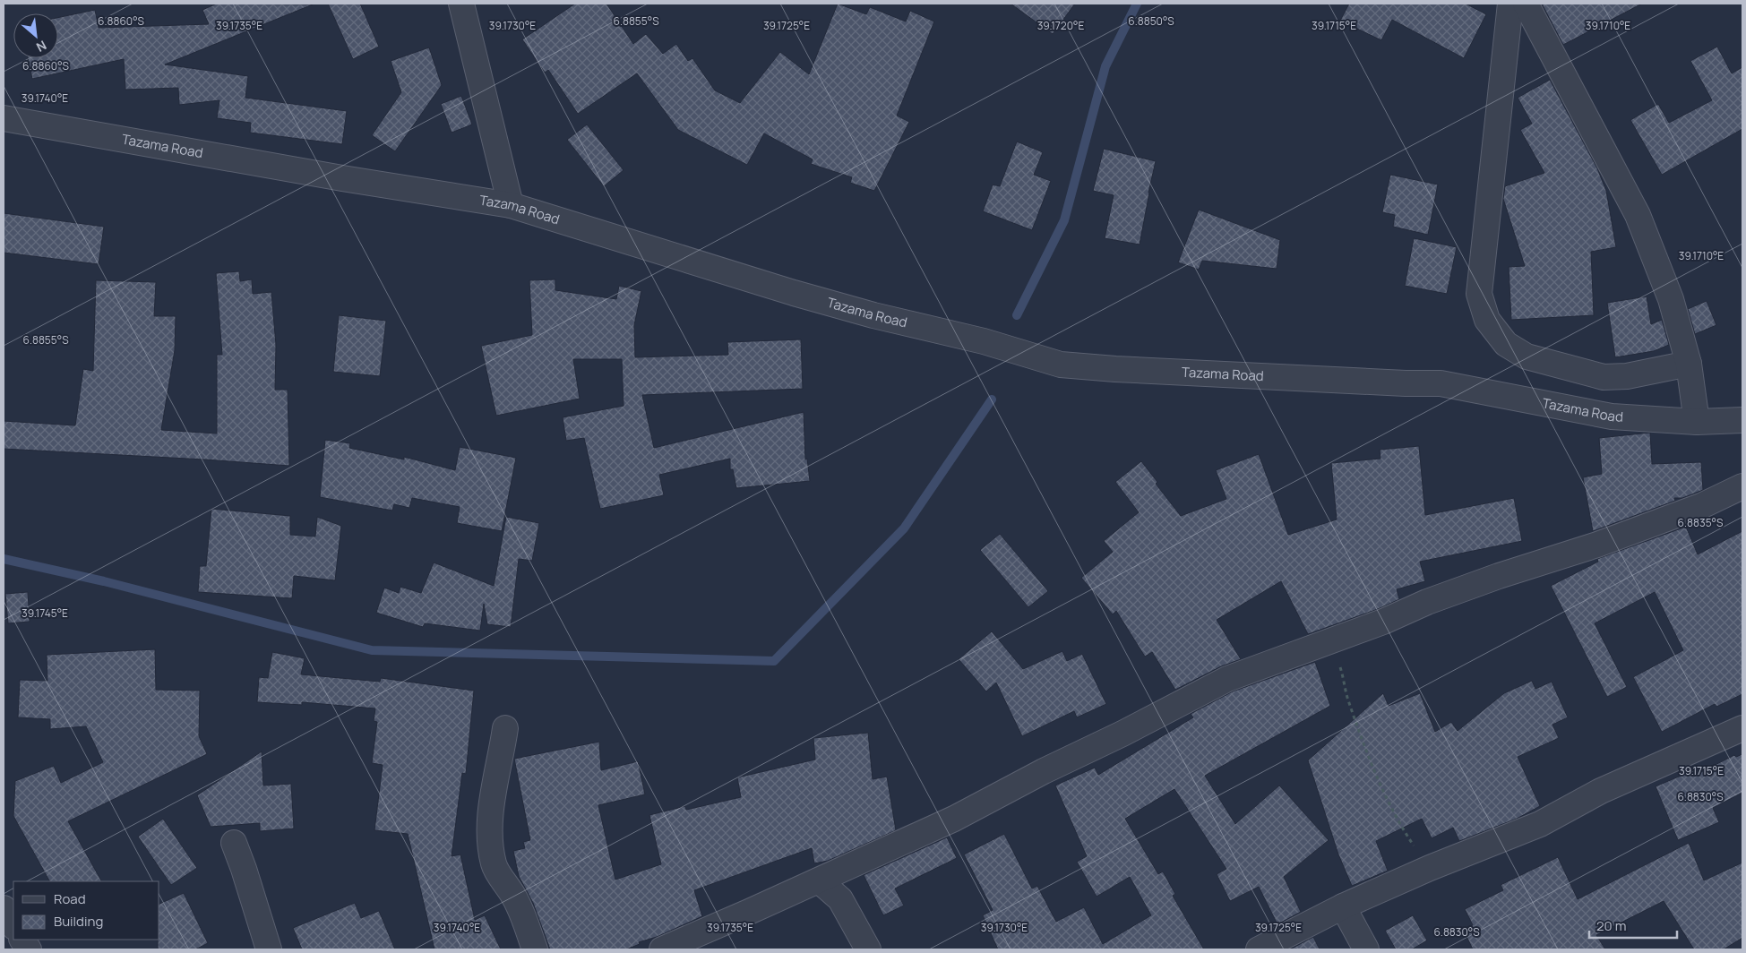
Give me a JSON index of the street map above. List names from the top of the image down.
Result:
{
  "streets": {
    "street": ["Tazama Road"]
  },
  "legend": ["Road", "Building"],
  "scale_bar": "20 m",
  "north": "bottom right",
  "coordinates": [
    "6.8860°S",
    "6.8855°S",
    "6.8850°S",
    "39.1735°E",
    "39.1730°E",
    "39.1725°E",
    "39.1720°E",
    "39.1710°E",
    "39.1715°E",
    "39.1740°E",
    "6.8835°S",
    "39.1745°E",
    "6.8830°S"
  ]
}
